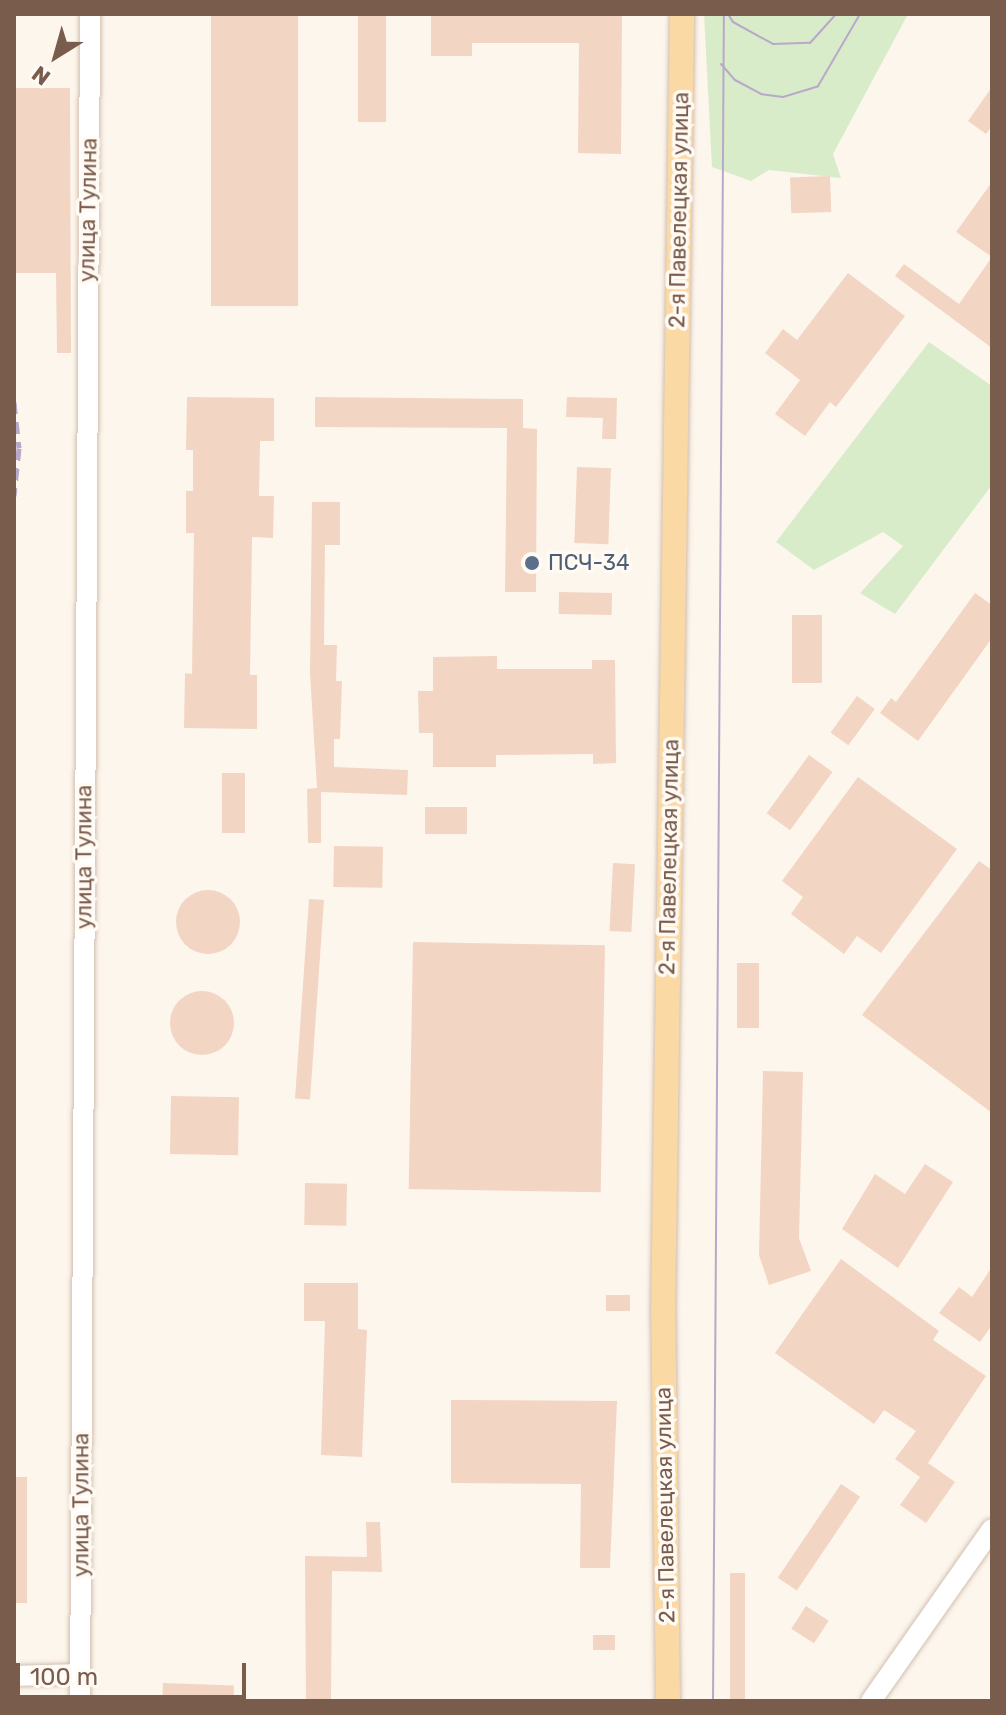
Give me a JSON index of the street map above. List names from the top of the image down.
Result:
{
  "streets": {
    "main road": ["2-я Павелецкая улица"],
    "street": ["улица Тулина"]
  },
  "places": ["ПСЧ-34"],
  "scale_bar": "100 m",
  "north": "bottom left"
}
